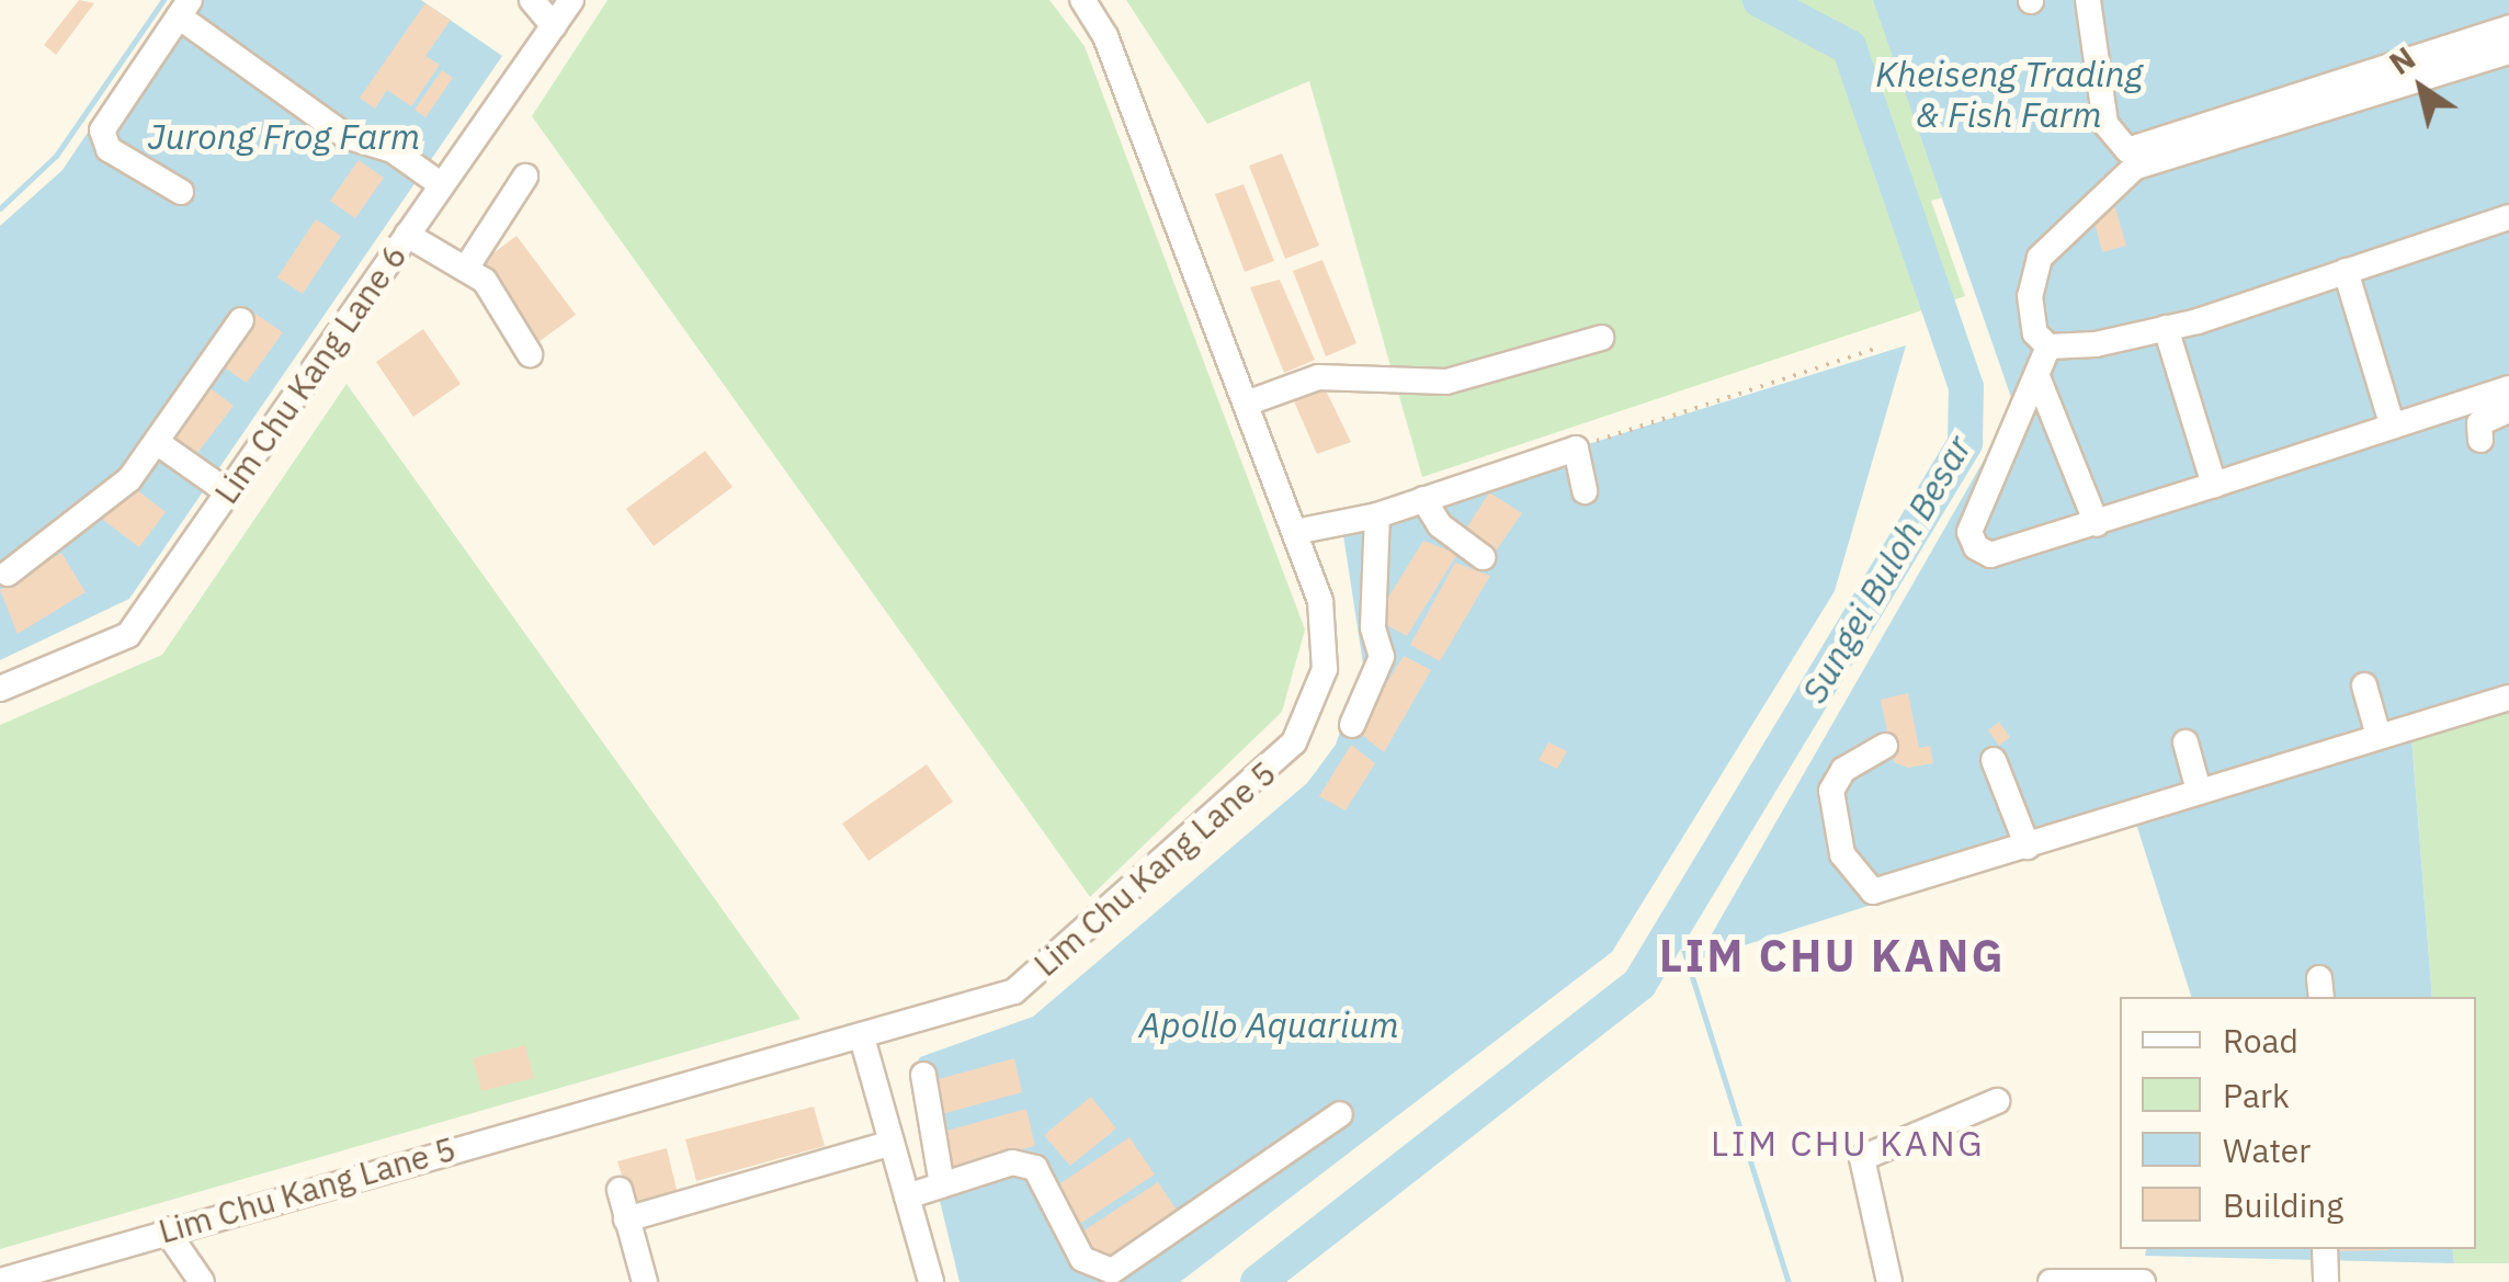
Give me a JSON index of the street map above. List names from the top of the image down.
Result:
{
  "streets": {
    "street": ["Lim Chu Kang Lane 6", "Lim Chu Kang Lane 5"]
  },
  "districts": ["LIM CHU KANG", "LIM CHU KANG"],
  "water": [
    "Kheiseng Trading & Fish Farm",
    "Jurong Frog Farm",
    "Sungei Buloh Besar",
    "Apollo Aquarium"
  ],
  "legend": [
    "Road",
    "Park",
    "Water",
    "Building"
  ],
  "north": "top left"
}
